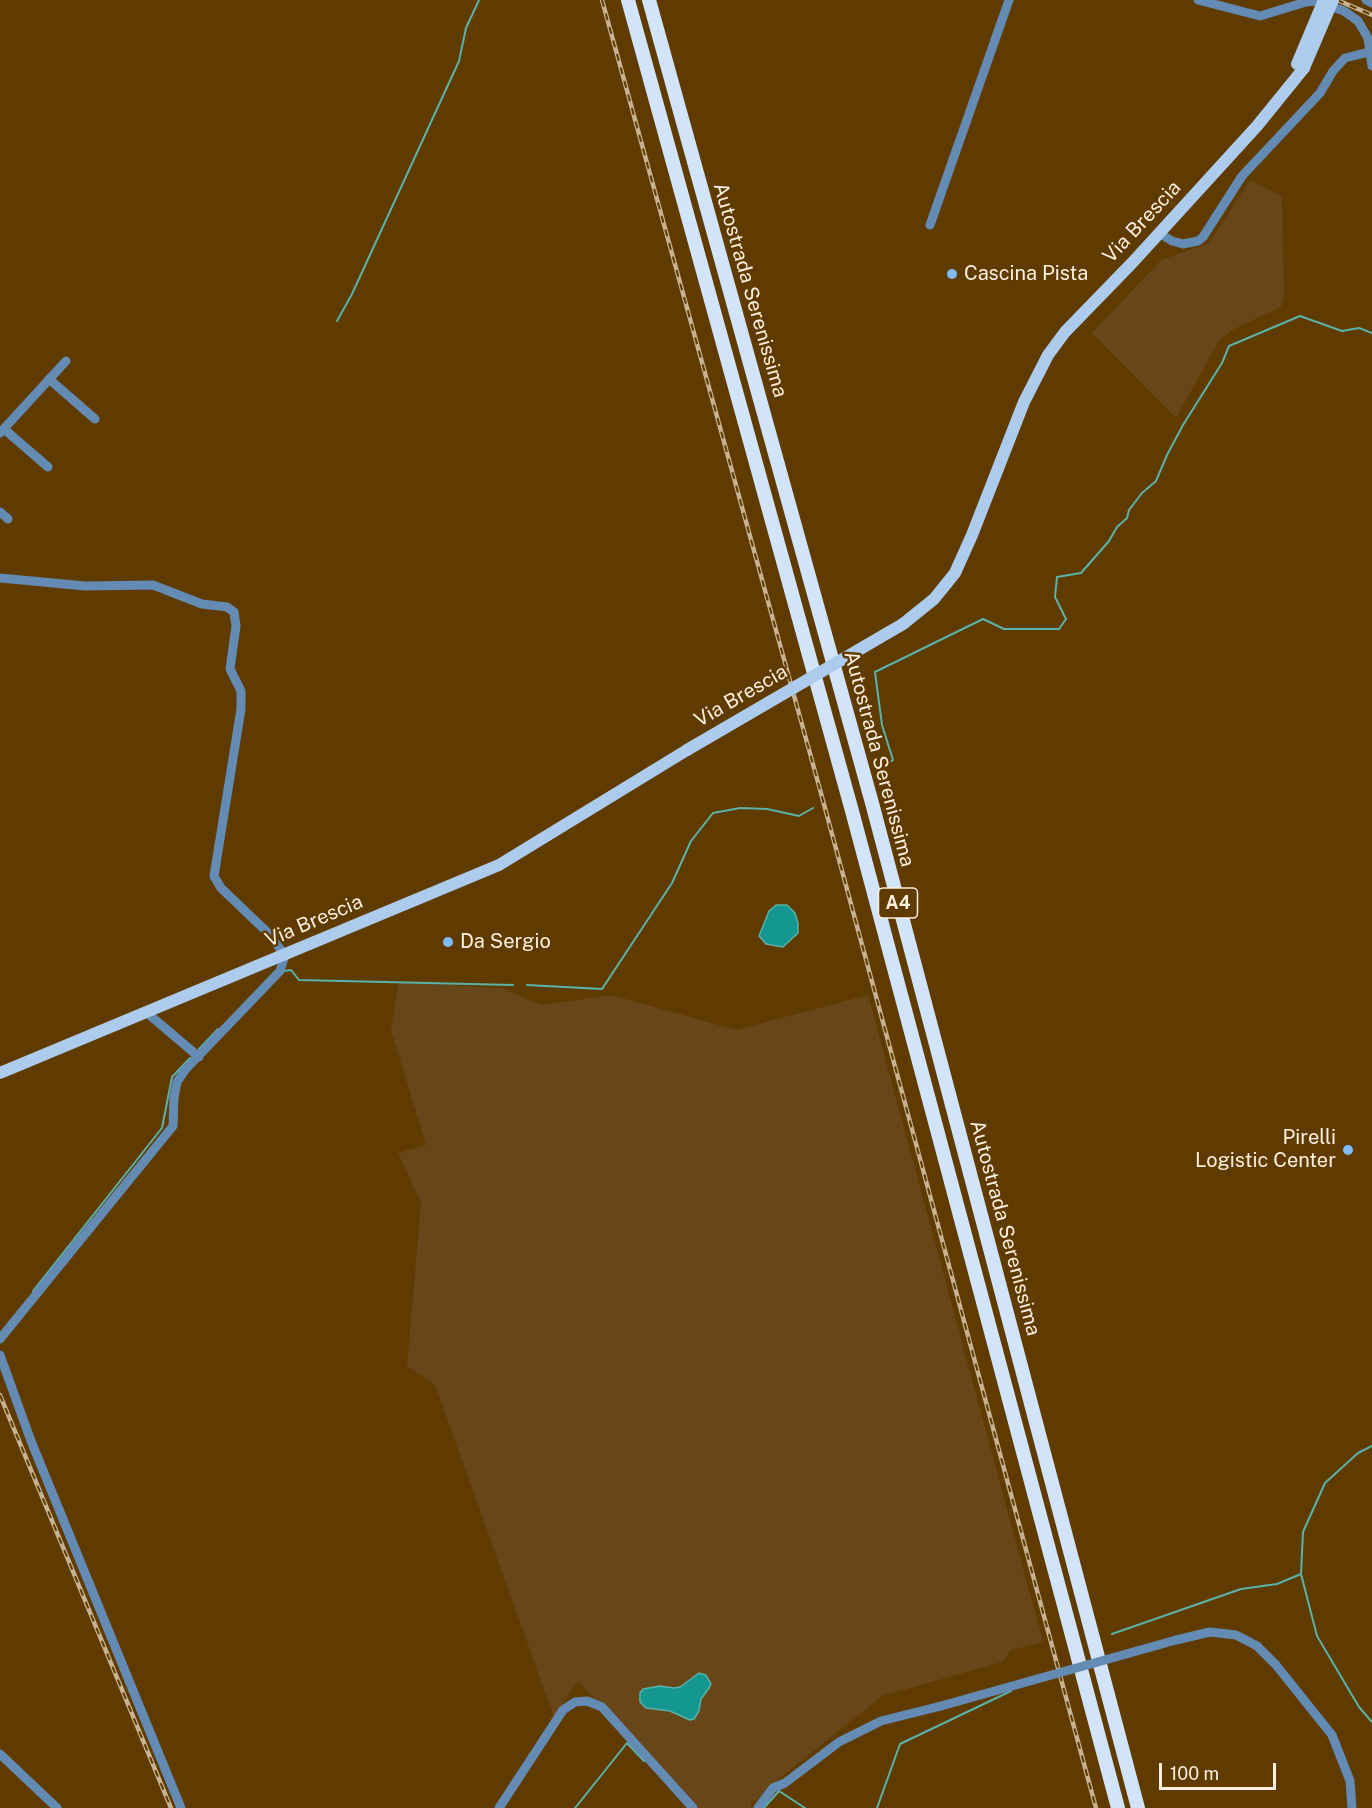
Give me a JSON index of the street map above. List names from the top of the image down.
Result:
{
  "streets": {
    "highway": ["Autostrada Serenissima", "A4"],
    "main road": ["Via Brescia"]
  },
  "places": ["Cascina Pista", "Da Sergio", "Pirelli Logistic Center"],
  "scale_bar": "100 m"
}
